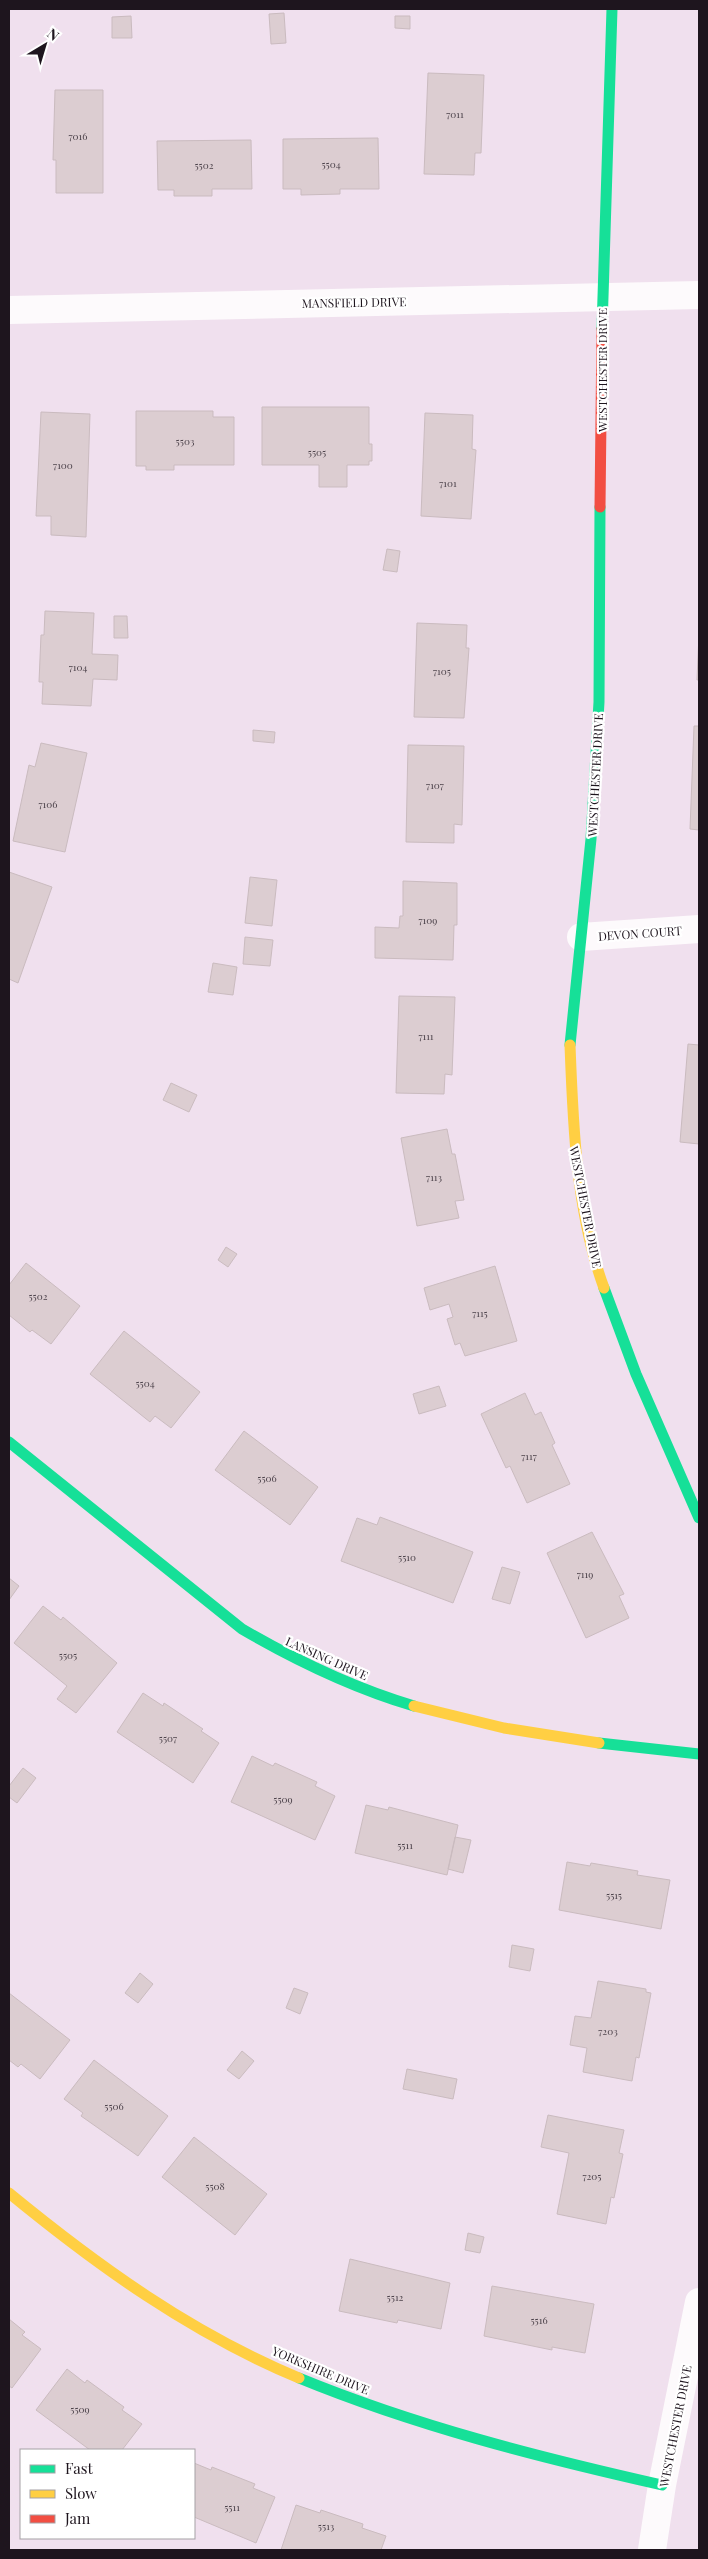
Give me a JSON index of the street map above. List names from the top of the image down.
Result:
{
  "streets": {
    "street": [
      "MANSFIELD DRIVE",
      "WESTCHESTER DRIVE",
      "DEVON COURT",
      "LANSING DRIVE",
      "YORKSHIRE DRIVE"
    ]
  },
  "crossings": [
    ["MANSFIELD DRIVE", "WESTCHESTER DRIVE"],
    ["WESTCHESTER DRIVE", "DEVON COURT"],
    ["WESTCHESTER DRIVE", "YORKSHIRE DRIVE"]
  ],
  "house_numbers": [
    "7011",
    "7016",
    "5504",
    "5502",
    "5503",
    "5505",
    "7100",
    "7101",
    "7104",
    "7105",
    "7107",
    "7106",
    "7109",
    "7111",
    "7113",
    "5502",
    "7115",
    "5504",
    "7117",
    "5506",
    "5510",
    "7119",
    "5505",
    "5507",
    "5509",
    "5511",
    "5515",
    "7203",
    "5506",
    "7205",
    "5508",
    "5512",
    "5516",
    "5509",
    "5511",
    "5513"
  ],
  "legend": ["Fast", "Slow", "Jam"],
  "north": "top right"
}
